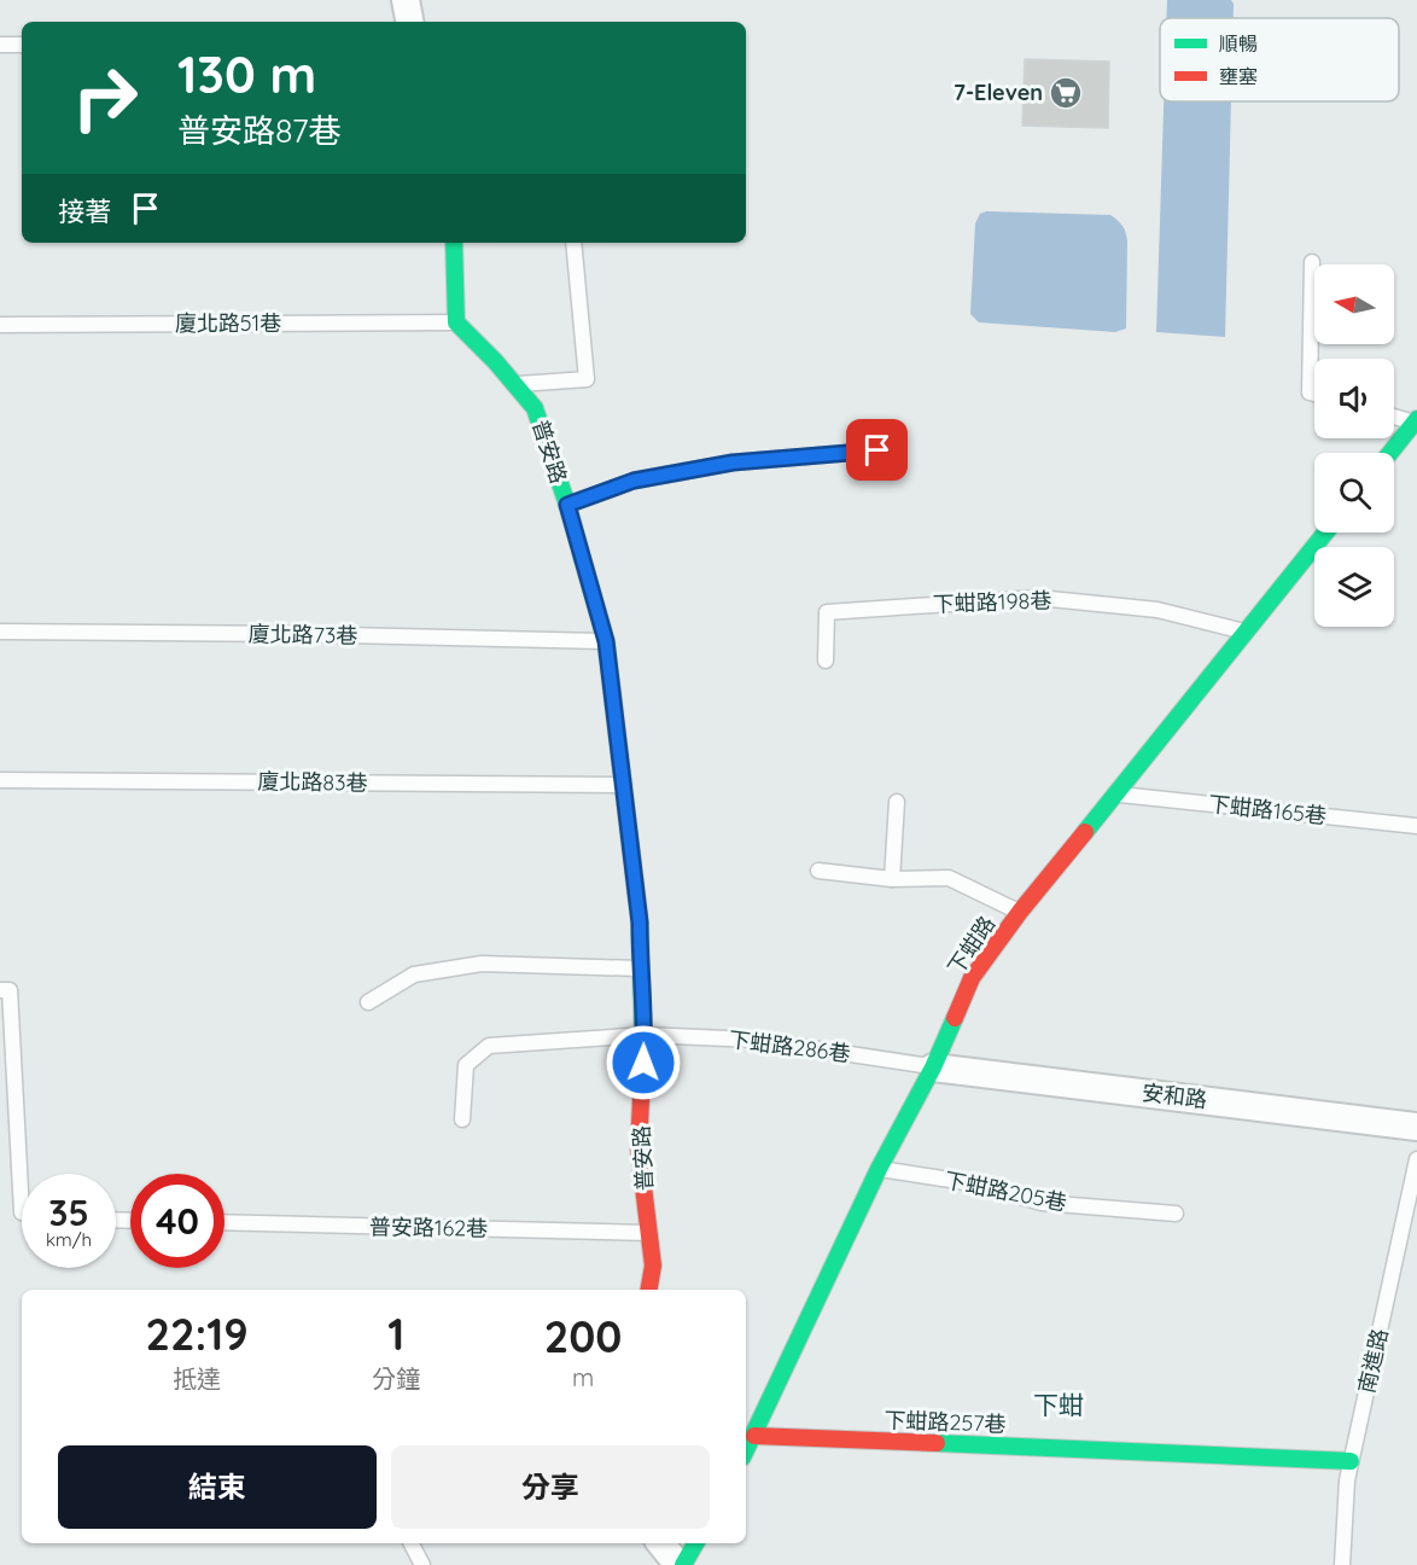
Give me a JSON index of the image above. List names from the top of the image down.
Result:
{
  "streets": {
    "street": [
      "普安路",
      "下蚶路",
      "安和路",
      "下蚶路257巷"
    ],
    "lane": [
      "廈北路51巷",
      "下蚶路198巷",
      "廈北路73巷",
      "廈北路83巷",
      "下蚶路165巷",
      "下蚶路286巷",
      "下蚶路205巷",
      "普安路162巷",
      "南進路"
    ]
  },
  "crossings": [
    ["廈北路51巷", "普安路"],
    ["普安路", "廈北路73巷"],
    ["普安路", "廈北路83巷"],
    ["普安路", "下蚶路286巷"],
    ["普安路", "普安路162巷"],
    ["下蚶路198巷", "下蚶路"],
    ["下蚶路165巷", "下蚶路"],
    ["下蚶路", "下蚶路286巷"],
    ["下蚶路", "安和路"],
    ["下蚶路", "下蚶路205巷"],
    ["下蚶路", "下蚶路257巷"],
    ["下蚶路286巷", "安和路"],
    ["南進路", "下蚶路257巷"]
  ],
  "districts": ["下蚶"],
  "places": {
    "supermarket": ["7-Eleven"]
  },
  "legend": ["順暢", "壅塞"],
  "north": "left",
  "page": {
    "turn": ["130 m", "普安路87巷"],
    "then": "接著",
    "speed": "35 km/h",
    "limit": "40",
    "eta": [
      "22:19",
      "抵達",
      "1",
      "分鐘",
      "200",
      "m"
    ],
    "buttons": ["結束", "分享"]
  }
}
